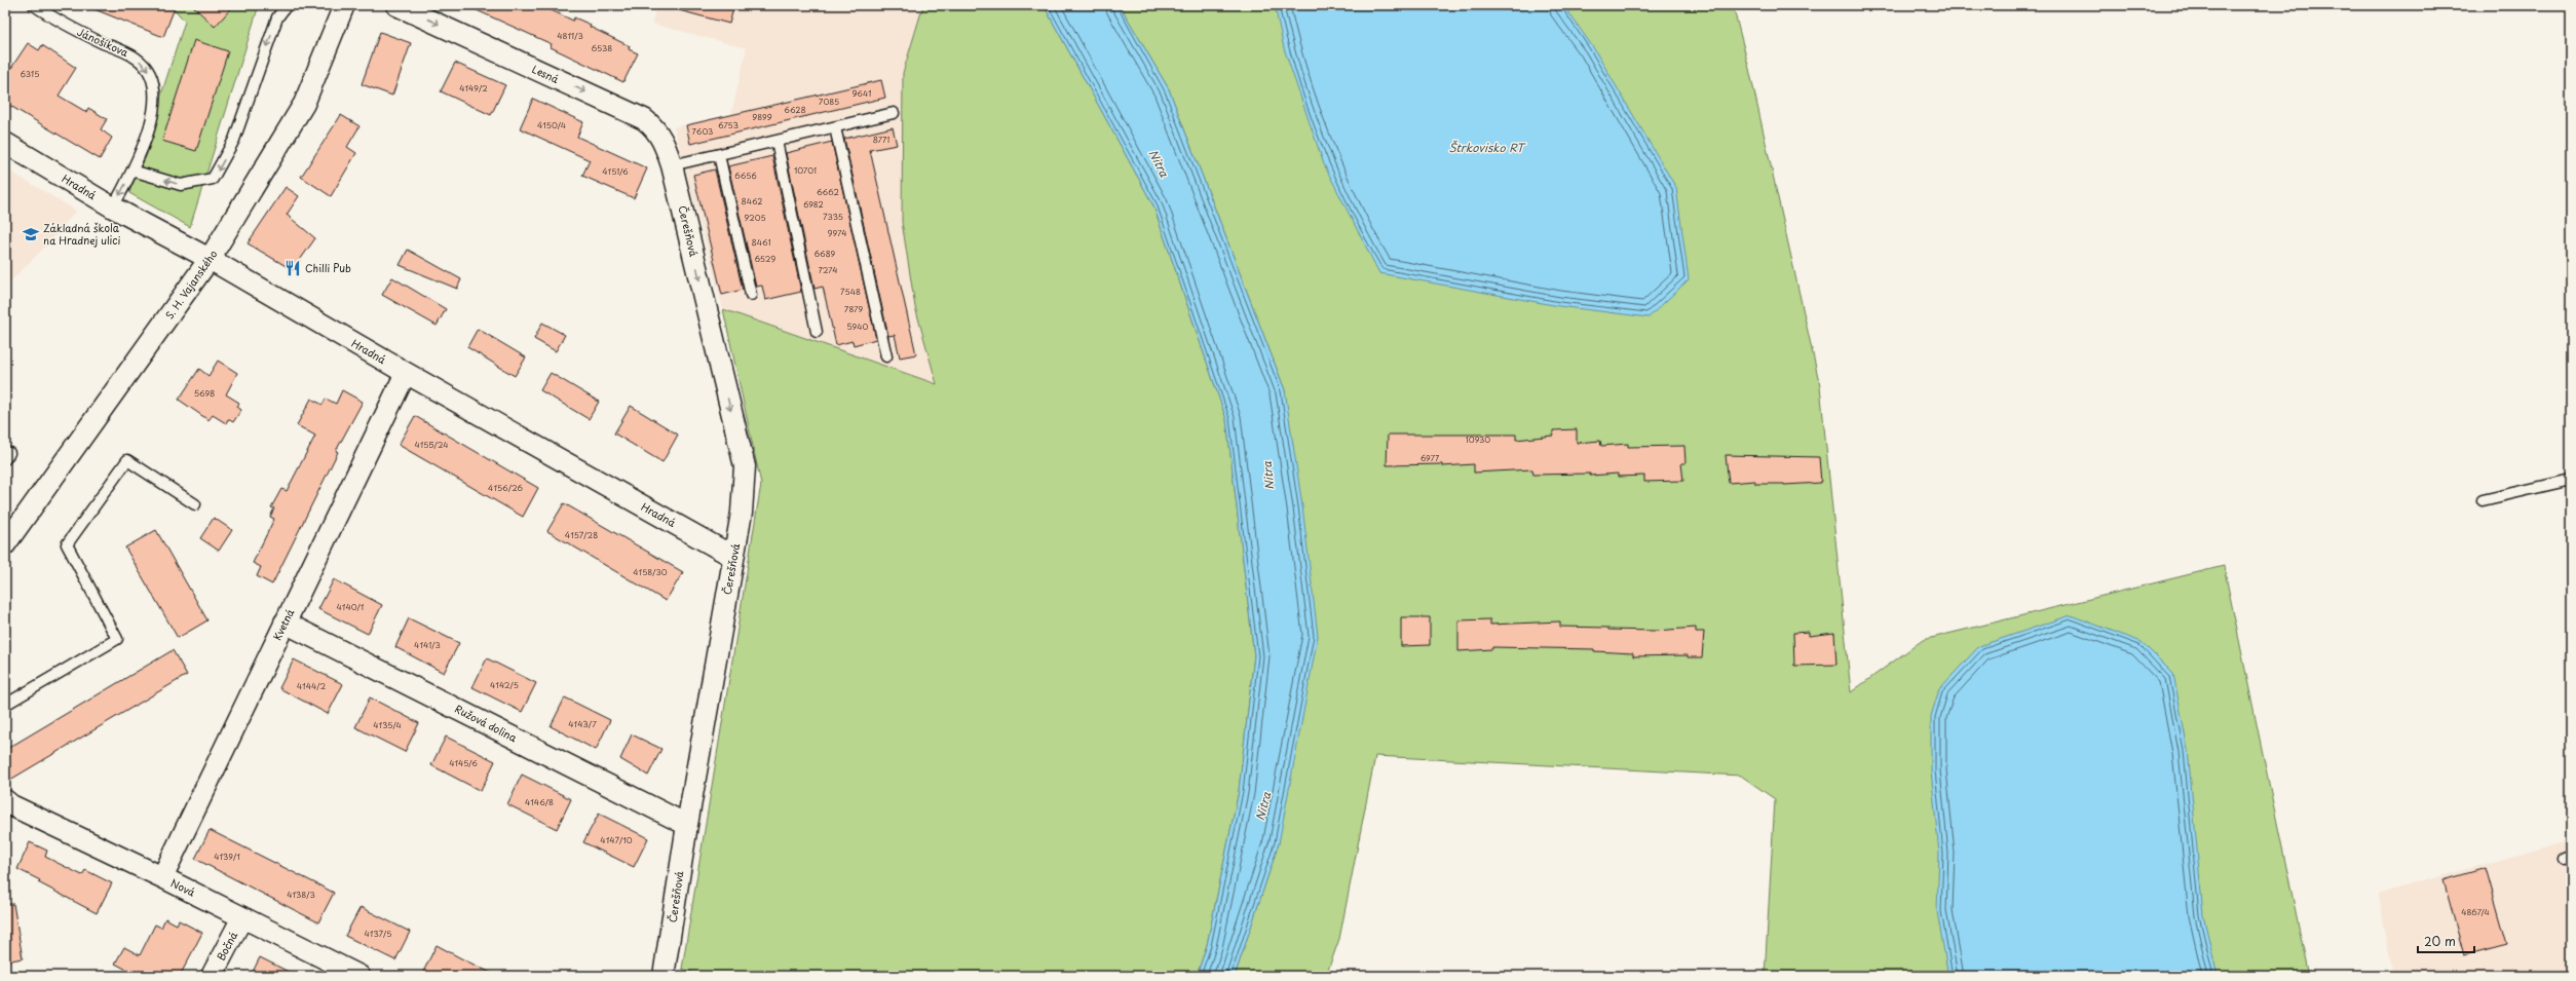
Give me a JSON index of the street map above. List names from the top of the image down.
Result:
{
  "streets": {
    "street": [
      "Lesná",
      "Hradná",
      "Čerešňová",
      "S. H. Vajanského",
      "Kvetná",
      "Ružová dolina",
      "Nová",
      "Bočná"
    ],
    "lane": ["Jánošíkova"]
  },
  "crossings": [
    ["Jánošíkova", "Hradná"],
    ["Lesná", "Čerešňová"],
    ["Hradná", "Čerešňová"],
    ["Hradná", "S. H. Vajanského"],
    ["Hradná", "Kvetná"],
    ["Čerešňová", "Ružová dolina"],
    ["Kvetná", "Ružová dolina"],
    ["Kvetná", "Nová"],
    ["Nová", "Bočná"]
  ],
  "one_way": ["Lesná", "Čerešňová"],
  "water": ["Štrkovisko RT", "Nitra"],
  "places": {
    "school or university": ["Základná škola na Hradnej ulici"],
    "restaurant": ["Chilli Pub"]
  },
  "house_numbers": [
    "4811/3",
    "6538",
    "6315",
    "4149/2",
    "9641",
    "7085",
    "6628",
    "9899",
    "4150/4",
    "6753",
    "7603",
    "8771",
    "10701",
    "4151/6",
    "6656",
    "6662",
    "8462",
    "6982",
    "7335",
    "9205",
    "9974",
    "8461",
    "6689",
    "6529",
    "7274",
    "7548",
    "7879",
    "5940",
    "5698",
    "10930",
    "4155/24",
    "6977",
    "4156/26",
    "4157/28",
    "4158/30",
    "4140/1",
    "4141/3",
    "4142/5",
    "4144/2",
    "4143/7",
    "4135/4",
    "4145/6",
    "4146/8",
    "4147/10",
    "4139/1",
    "4138/3",
    "4867/4",
    "4137/5"
  ],
  "scale_bar": "20 m"
}
